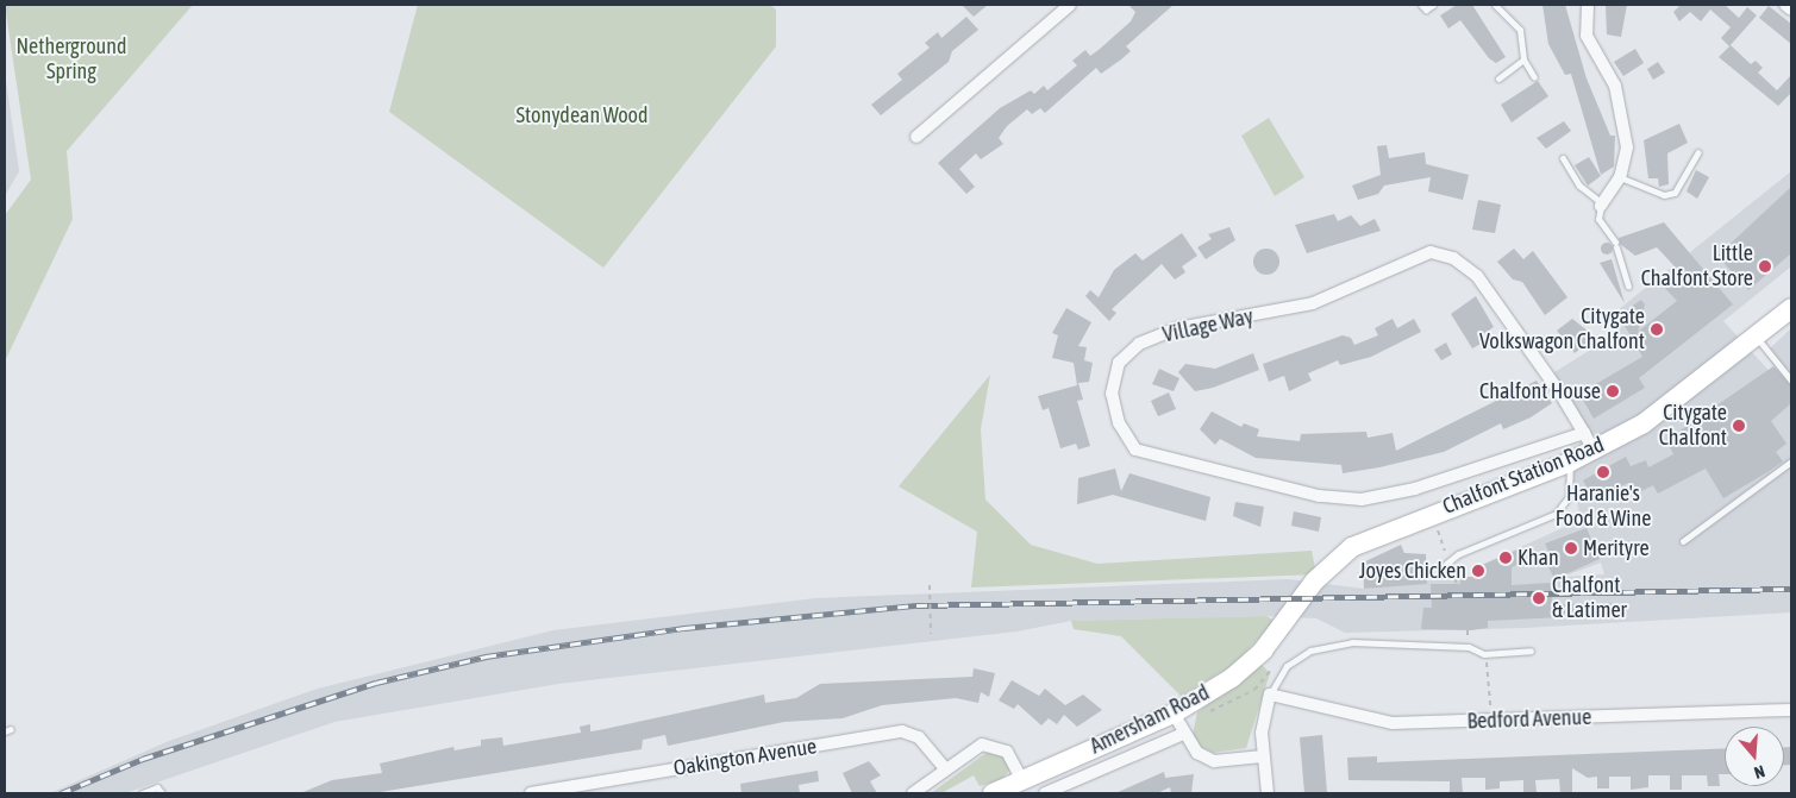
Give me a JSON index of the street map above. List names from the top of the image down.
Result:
{
  "streets": {
    "main road": ["Chalfont Station Road", "Amersham Road"],
    "street": ["Village Way", "Bedford Avenue", "Oakington Avenue"]
  },
  "crossings": [
    ["Village Way", "Chalfont Station Road"],
    ["Chalfont Station Road", "Amersham Road"]
  ],
  "parks": ["Netherground Spring", "Stonydean Wood"],
  "places": [
    "Little Chalfont Store",
    "Citygate Volkswagon Chalfont",
    "Chalfont House",
    "Citygate Chalfont",
    "Haranie's Food & Wine",
    "Merityre",
    "Khan",
    "Joyes Chicken",
    "Chalfont & Latimer"
  ],
  "north": "bottom"
}
